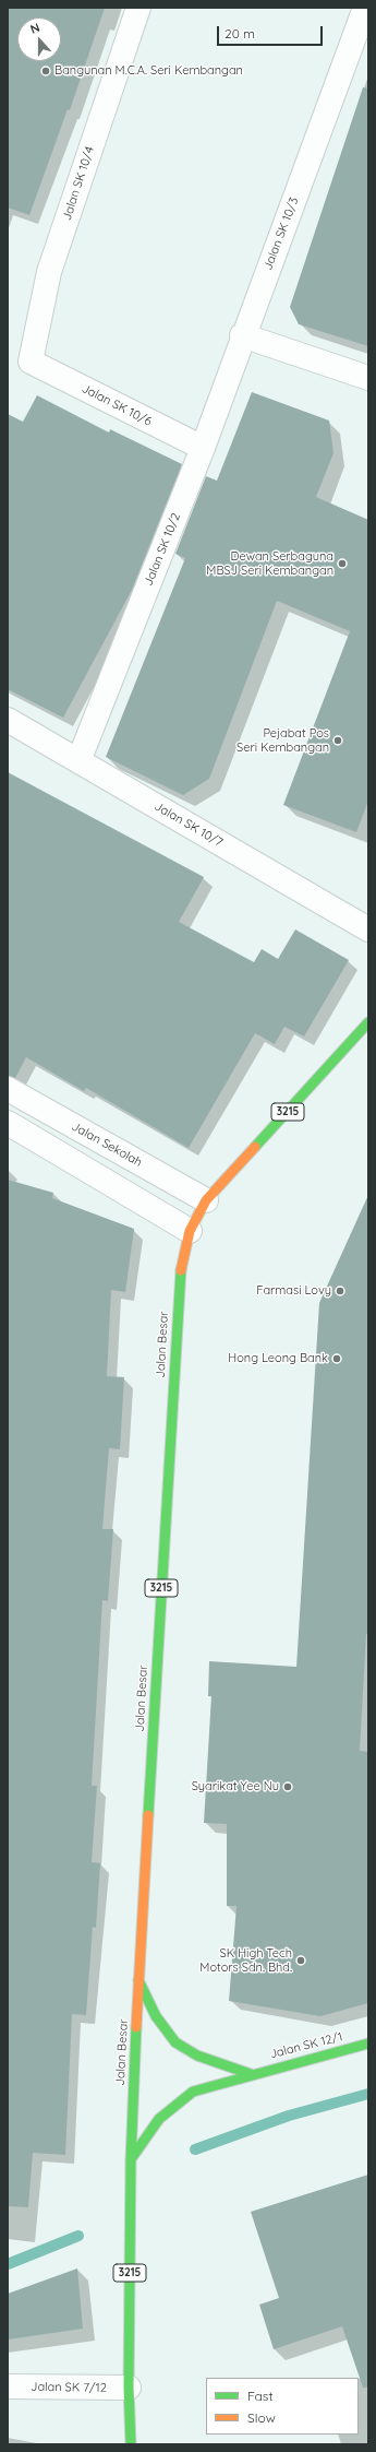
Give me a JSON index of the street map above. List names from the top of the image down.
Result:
{
  "streets": {
    "main road": ["3215", "Jalan Besar", "Jalan SK 12/1"],
    "street": [
      "Jalan SK 10/4",
      "Jalan SK 10/3",
      "Jalan SK 10/6",
      "Jalan SK 10/2",
      "Jalan SK 10/7",
      "Jalan Sekolah",
      "Jalan SK 7/12"
    ]
  },
  "crossings": [
    ["Jalan SK 10/4", "Jalan SK 10/6"],
    ["Jalan SK 10/3", "Jalan SK 10/2"],
    ["Jalan SK 10/6", "Jalan SK 10/2"],
    ["Jalan SK 10/2", "Jalan SK 10/7"],
    ["Jalan Sekolah", "Jalan Besar"],
    ["Jalan Besar", "Jalan SK 12/1"],
    ["Jalan Besar", "Jalan SK 7/12"]
  ],
  "places": [
    "Bangunan M.C.A. Seri Kembangan",
    "Dewan Serbaguna MBSJ Seri Kembangan",
    "Pejabat Pos Seri Kembangan",
    "Farmasi Lovy",
    "Hong Leong Bank",
    "Syarikat Yee Nu",
    "SK High Tech Motors Sdn. Bhd."
  ],
  "legend": ["Fast", "Slow"],
  "scale_bar": "20 m",
  "north": "top"
}
